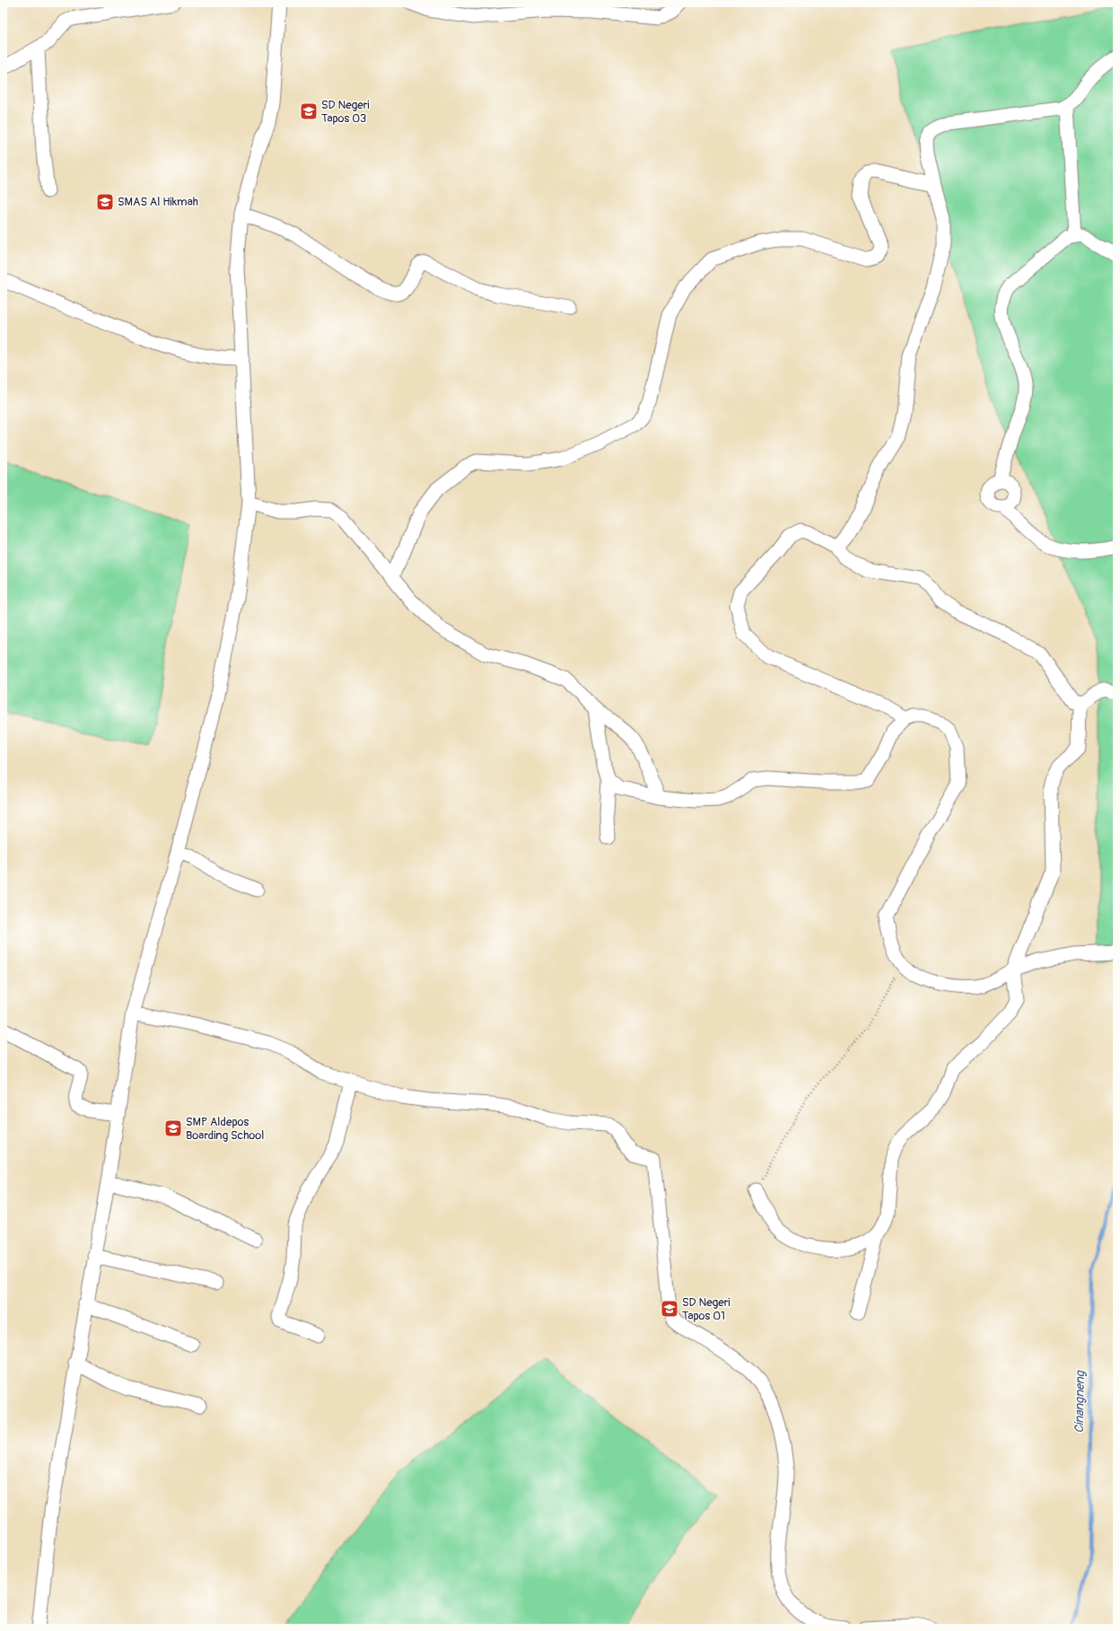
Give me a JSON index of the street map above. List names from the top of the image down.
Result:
{
  "water": ["Cinangneng"],
  "places": {
    "school or university": [
      "SD Negeri Tapos 03",
      "SMAS Al Hikmah",
      "SMP Aldepos Boarding School",
      "SD Negeri Tapos 01"
    ]
  }
}
